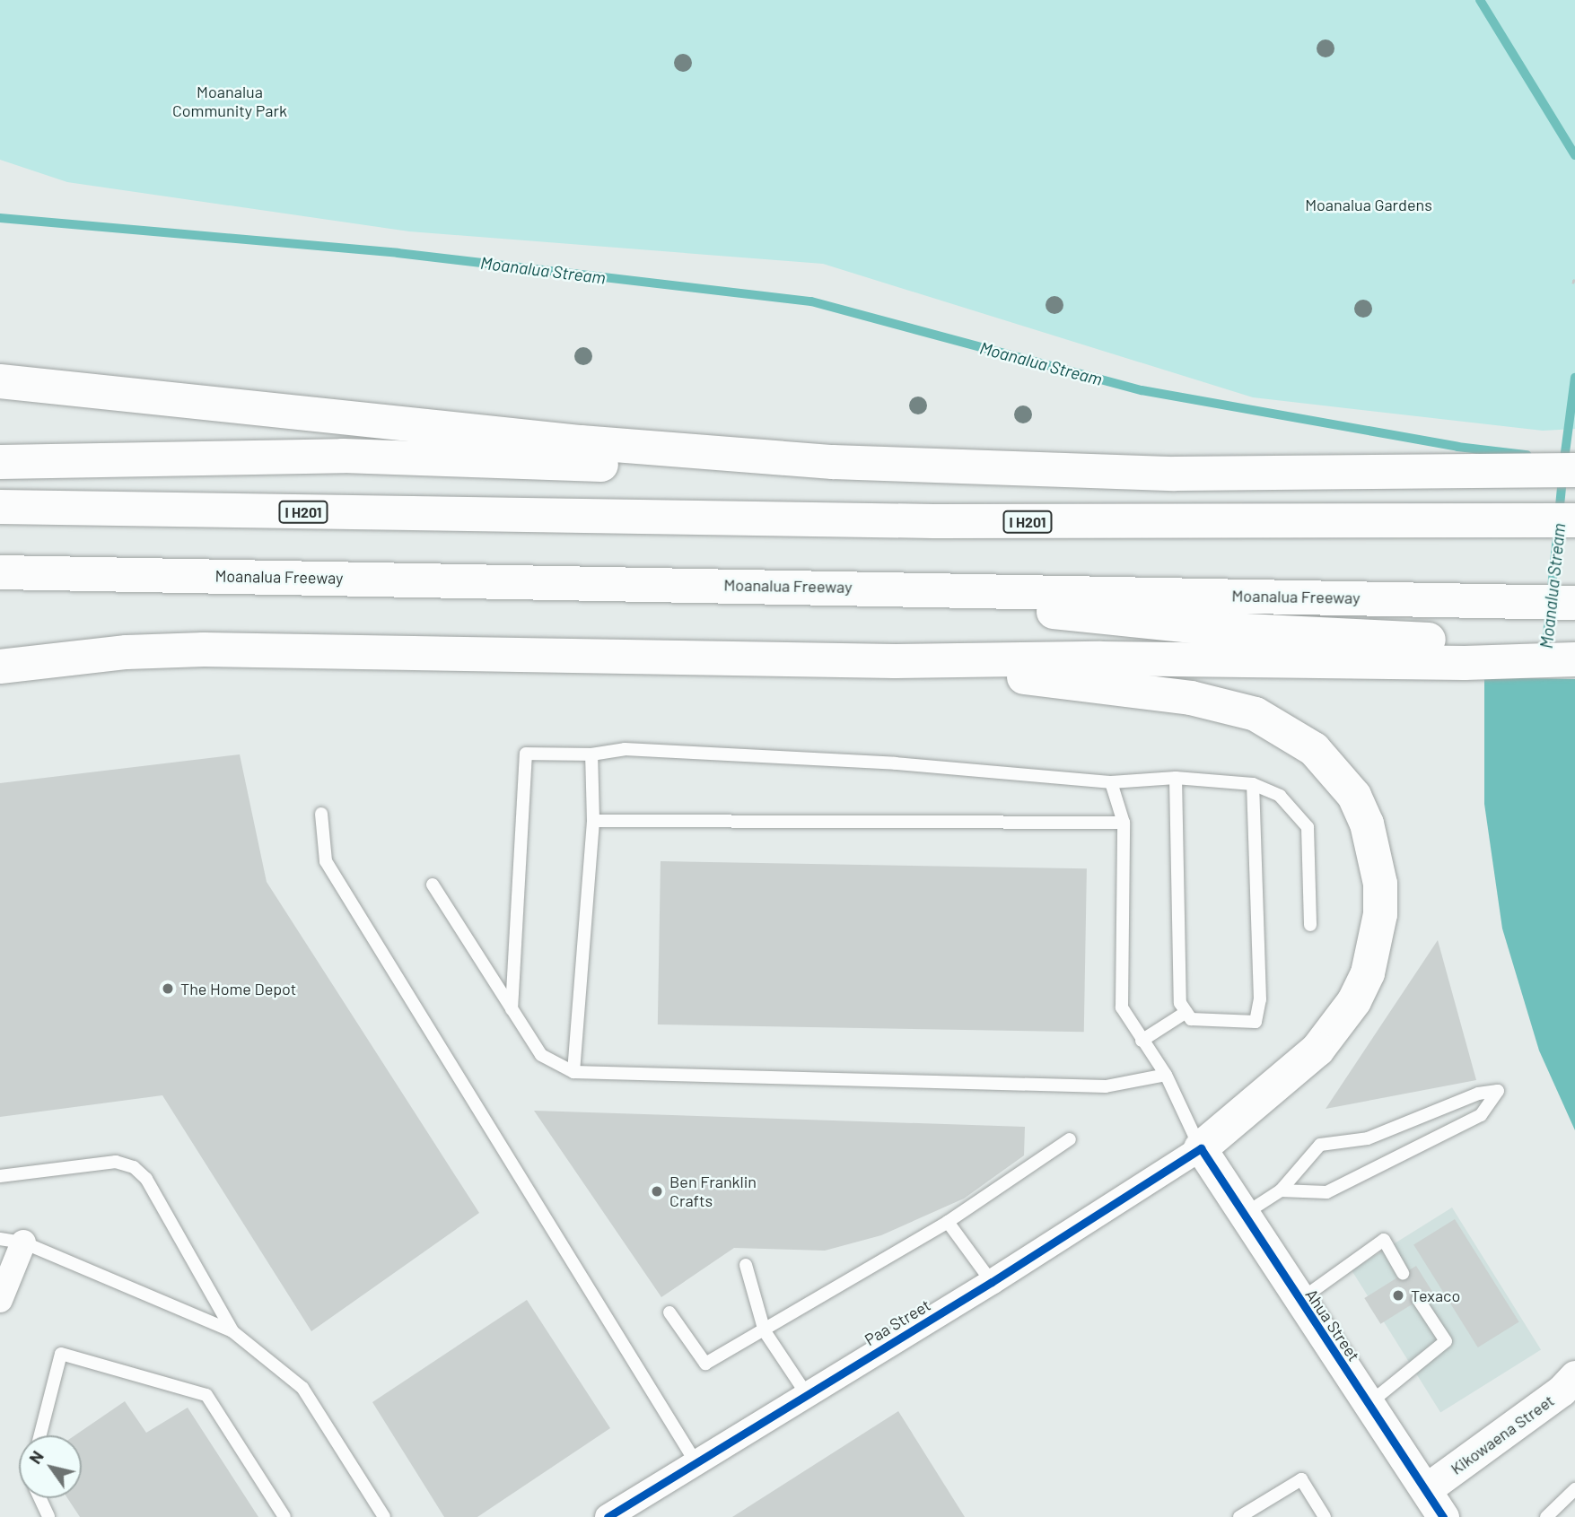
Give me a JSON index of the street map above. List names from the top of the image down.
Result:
{
  "streets": {
    "highway": ["I H201", "Moanalua Freeway"],
    "street": ["Paa Street", "Ahua Street", "Kikowaena Street"]
  },
  "crossings": [
    ["Paa Street", "Ahua Street"],
    ["Ahua Street", "Kikowaena Street"]
  ],
  "water": ["Moanalua Stream"],
  "parks": ["Moanalua Community Park", "Moanalua Gardens"],
  "places": ["The Home Depot", "Ben Franklin Crafts", "Texaco"],
  "north": "top left"
}
